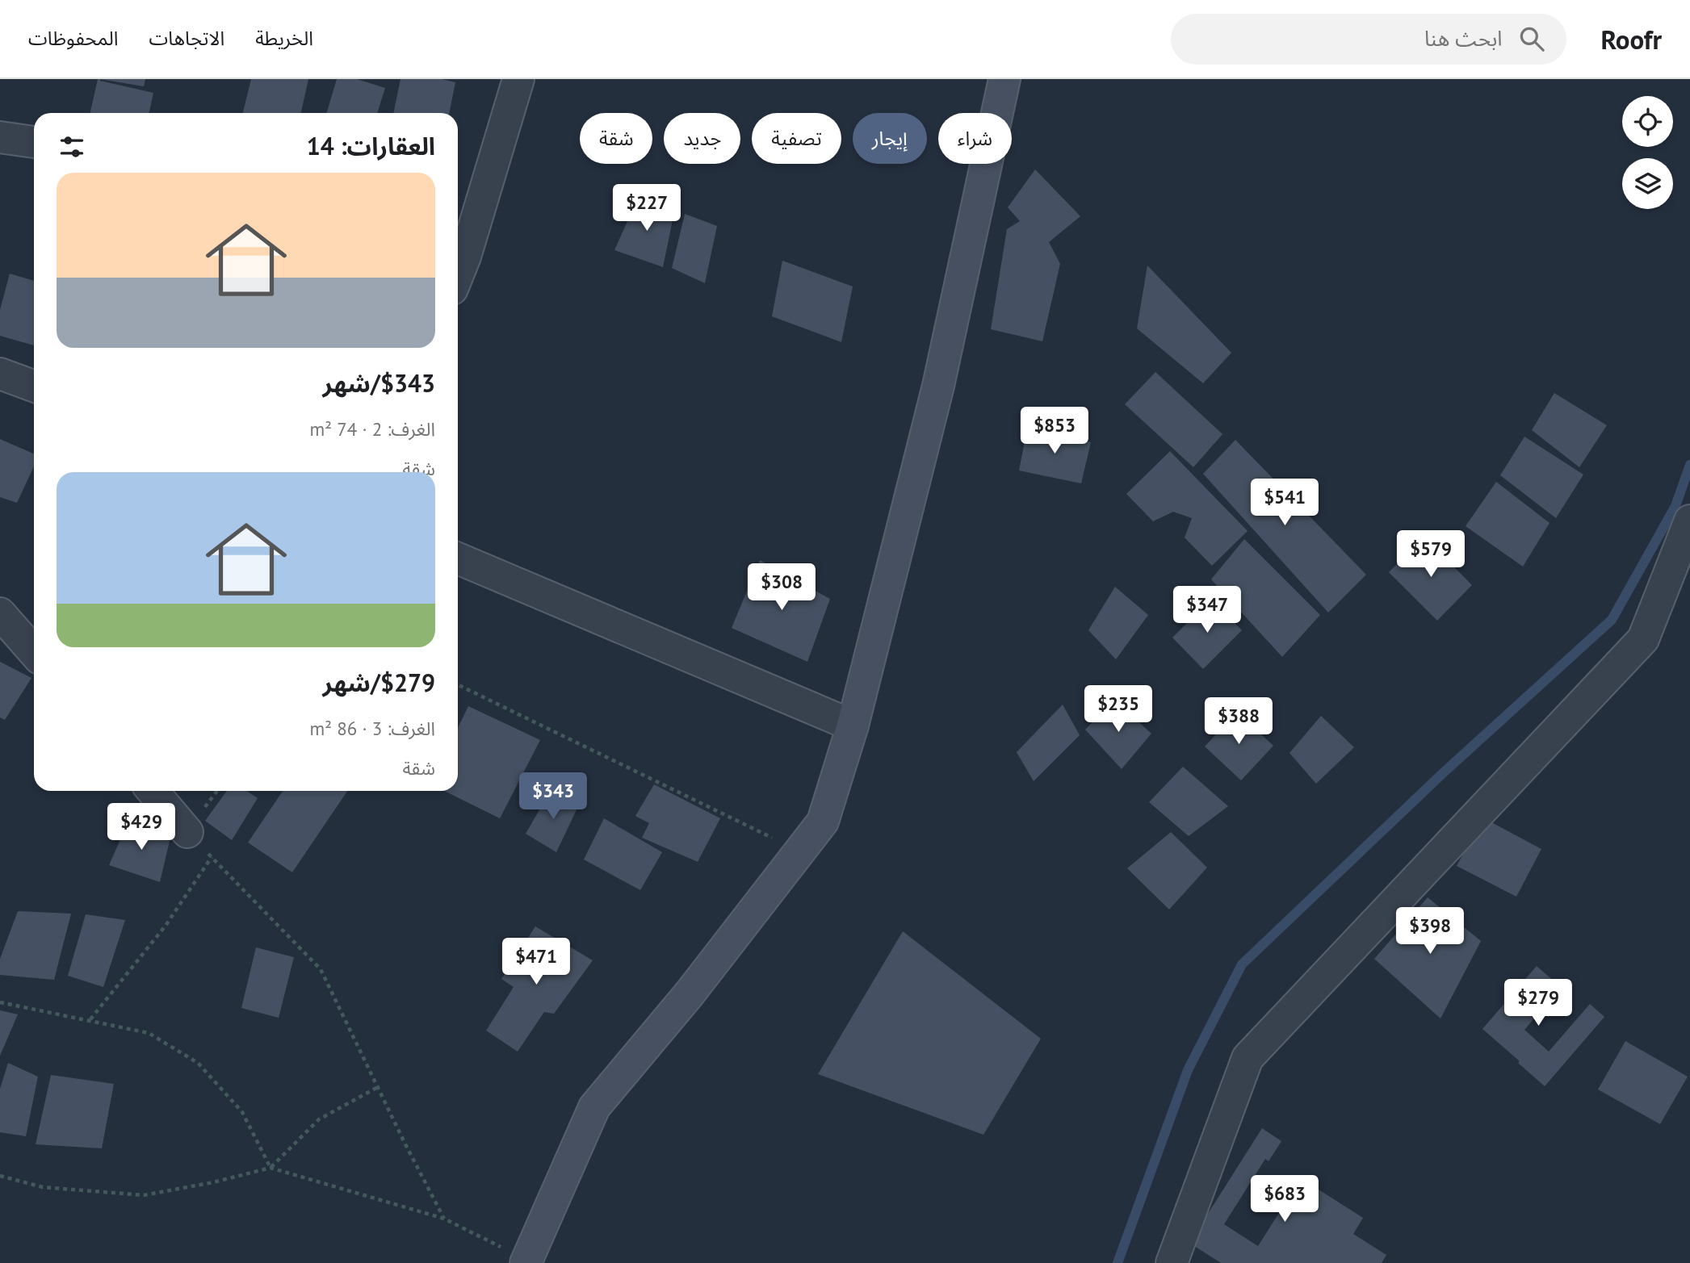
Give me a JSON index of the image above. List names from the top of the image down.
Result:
{
  "page": {
    "header": "Roofr",
    "search": "ابحث هنا",
    "nav": ["الخريطة", "الاتجاهات", "المحفوظات"],
    "chip": [
      "شراء",
      "إيجار",
      "تصفية",
      "جديد",
      "شقة"
    ],
    "heading": "العقارات: 14",
    "list": [
      {
        "name": "$343/شهر",
        "note": "الغرف: 2 · 74 m² · شقة"
      },
      {
        "name": "$279/شهر",
        "note": "الغرف: 3 · 86 m² · شقة"
      }
    ],
    "price": [
      "$227",
      "$853",
      "$541",
      "$579",
      "$308",
      "$347",
      "$235",
      "$388",
      "$343",
      "$429",
      "$398",
      "$471",
      "$279",
      "$683"
    ]
  }
}
